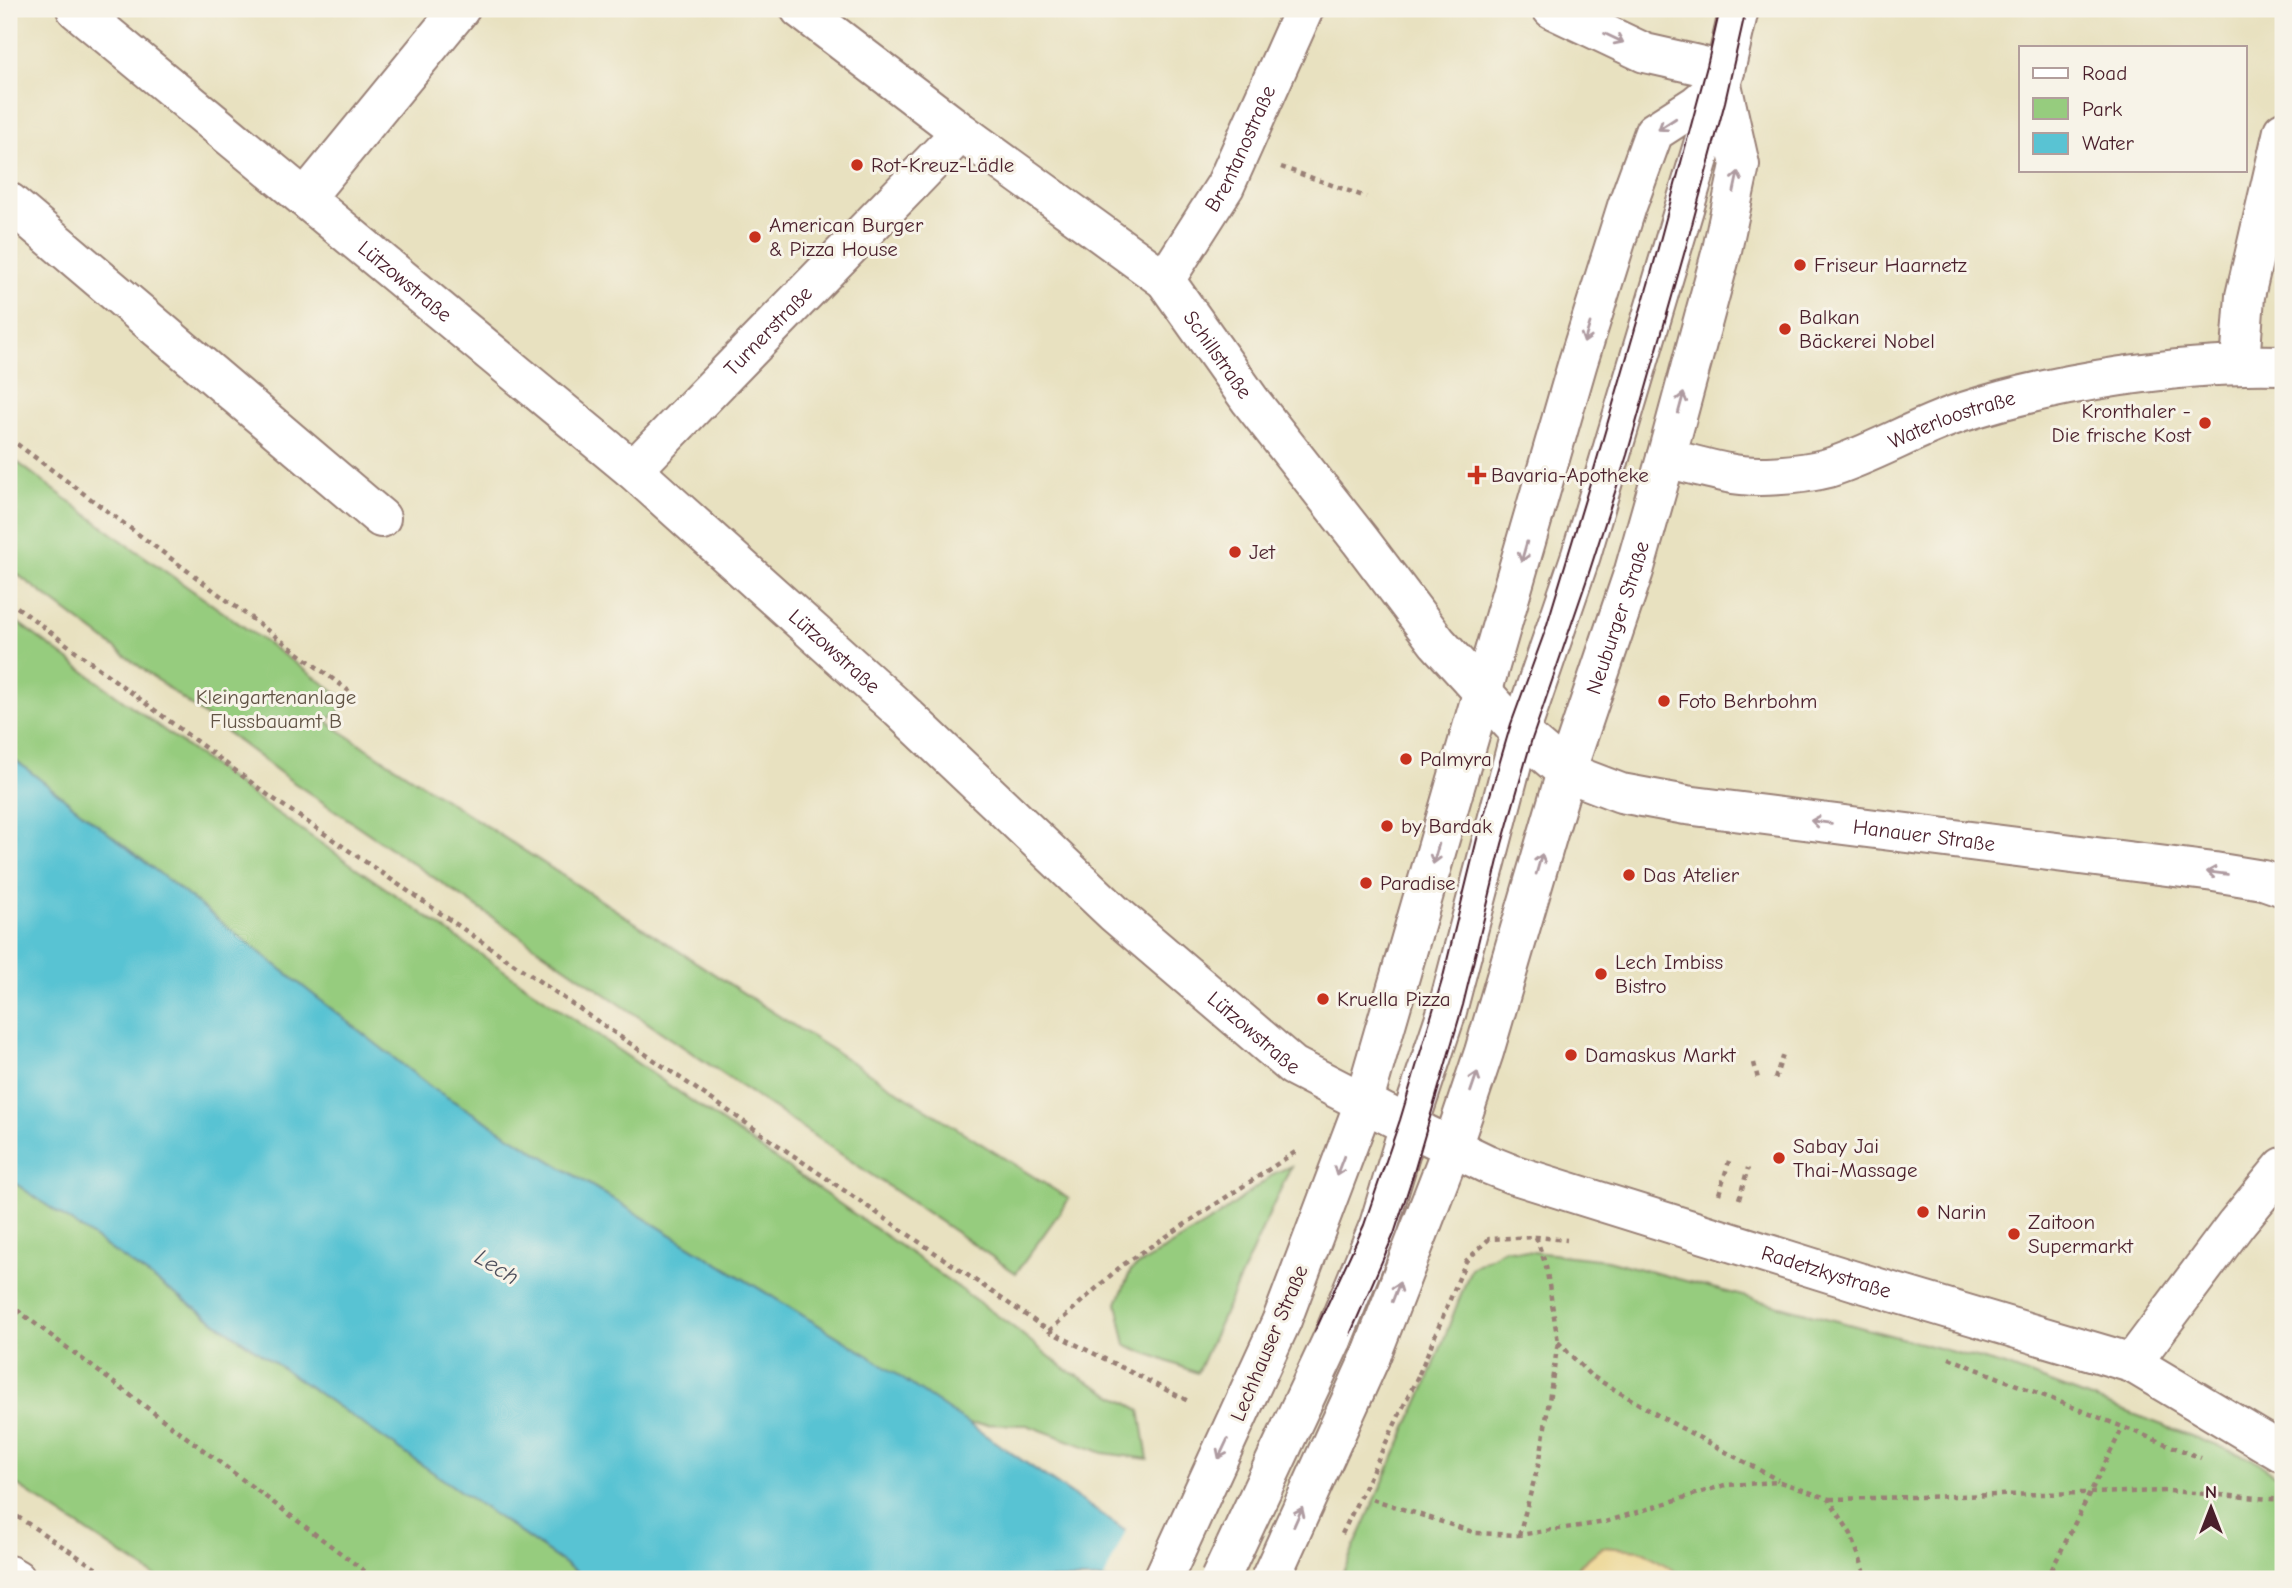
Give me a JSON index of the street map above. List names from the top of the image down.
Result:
{
  "streets": {
    "street": [
      "Brentanostraße",
      "Lützowstraße",
      "Turnerstraße",
      "Schillstraße",
      "Waterloostraße",
      "Neuburger Straße",
      "Hanauer Straße",
      "Radetzkystraße",
      "Lechhauser Straße"
    ]
  },
  "crossings": [
    ["Brentanostraße", "Schillstraße"],
    ["Lützowstraße", "Turnerstraße"],
    ["Lützowstraße", "Radetzkystraße"],
    ["Lützowstraße", "Lechhauser Straße"],
    ["Turnerstraße", "Schillstraße"],
    ["Schillstraße", "Neuburger Straße"],
    ["Schillstraße", "Hanauer Straße"],
    ["Waterloostraße", "Neuburger Straße"],
    ["Neuburger Straße", "Hanauer Straße"],
    ["Neuburger Straße", "Radetzkystraße"],
    ["Radetzkystraße", "Lechhauser Straße"]
  ],
  "one_way": ["Hanauer Straße"],
  "water": ["Lech"],
  "parks": ["Kleingartenanlage Flussbauamt B"],
  "places": {
    "other": [
      "Rot-Kreuz-Lädle",
      "American Burger & Pizza House",
      "Friseur Haarnetz",
      "Balkan Bäckerei Nobel",
      "Kronthaler - Die frische Kost",
      "Jet",
      "Foto Behrbohm",
      "Palmyra",
      "by Bardak",
      "Das Atelier",
      "Paradise",
      "Lech Imbiss Bistro",
      "Kruella Pizza",
      "Damaskus Markt",
      "Sabay Jai Thai-Massage",
      "Narin",
      "Zaitoon Supermarkt"
    ],
    "health": ["Bavaria-Apotheke"]
  },
  "legend": ["Road", "Park", "Water"],
  "north": "top"
}
